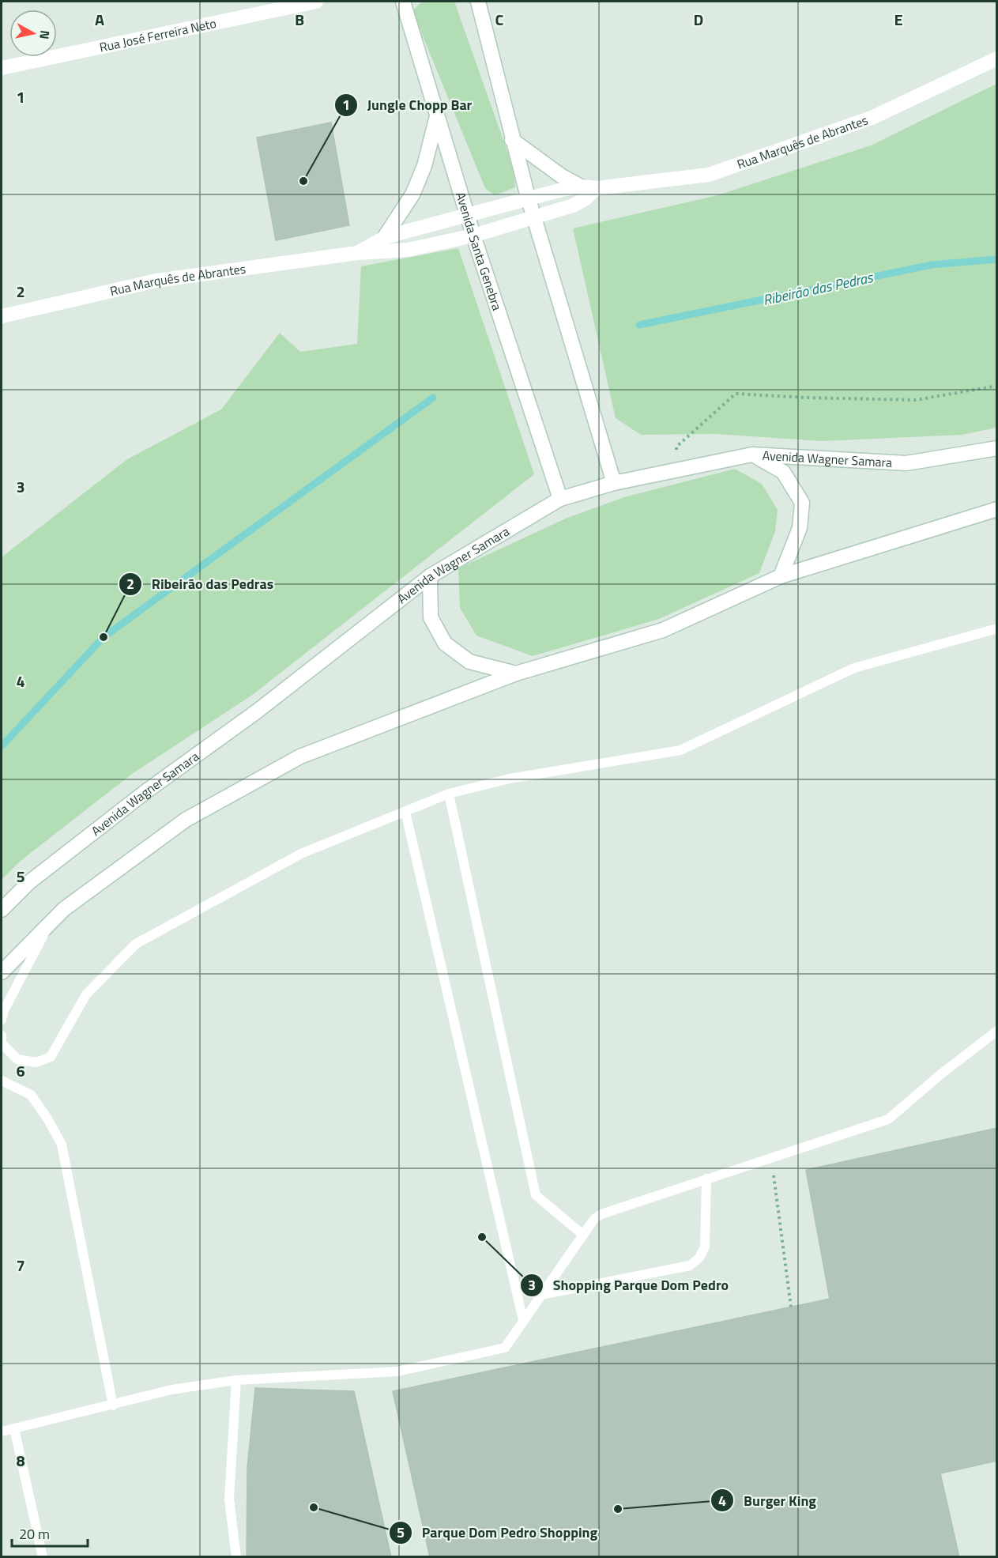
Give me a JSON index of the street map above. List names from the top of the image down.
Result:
{
  "streets": {
    "street": [
      "Rua José Ferreira Neto",
      "Rua Marquês de Abrantes",
      "Avenida Santa Genebra",
      "Avenida Wagner Samara"
    ]
  },
  "crossings": [
    ["Rua Marquês de Abrantes", "Avenida Santa Genebra"],
    ["Avenida Santa Genebra", "Avenida Wagner Samara"]
  ],
  "water": ["Ribeirão das Pedras"],
  "places": [
    "Jungle Chopp Bar",
    "Ribeirão das Pedras",
    "Shopping Parque Dom Pedro",
    "Parque Dom Pedro Shopping",
    "Burger King"
  ],
  "scale_bar": "20 m",
  "north": "right",
  "grid": {
    "columns": [
      "A",
      "B",
      "C",
      "D",
      "E"
    ],
    "rows": [
      "1",
      "2",
      "3",
      "4",
      "5",
      "6",
      "7",
      "8"
    ]
  }
}
